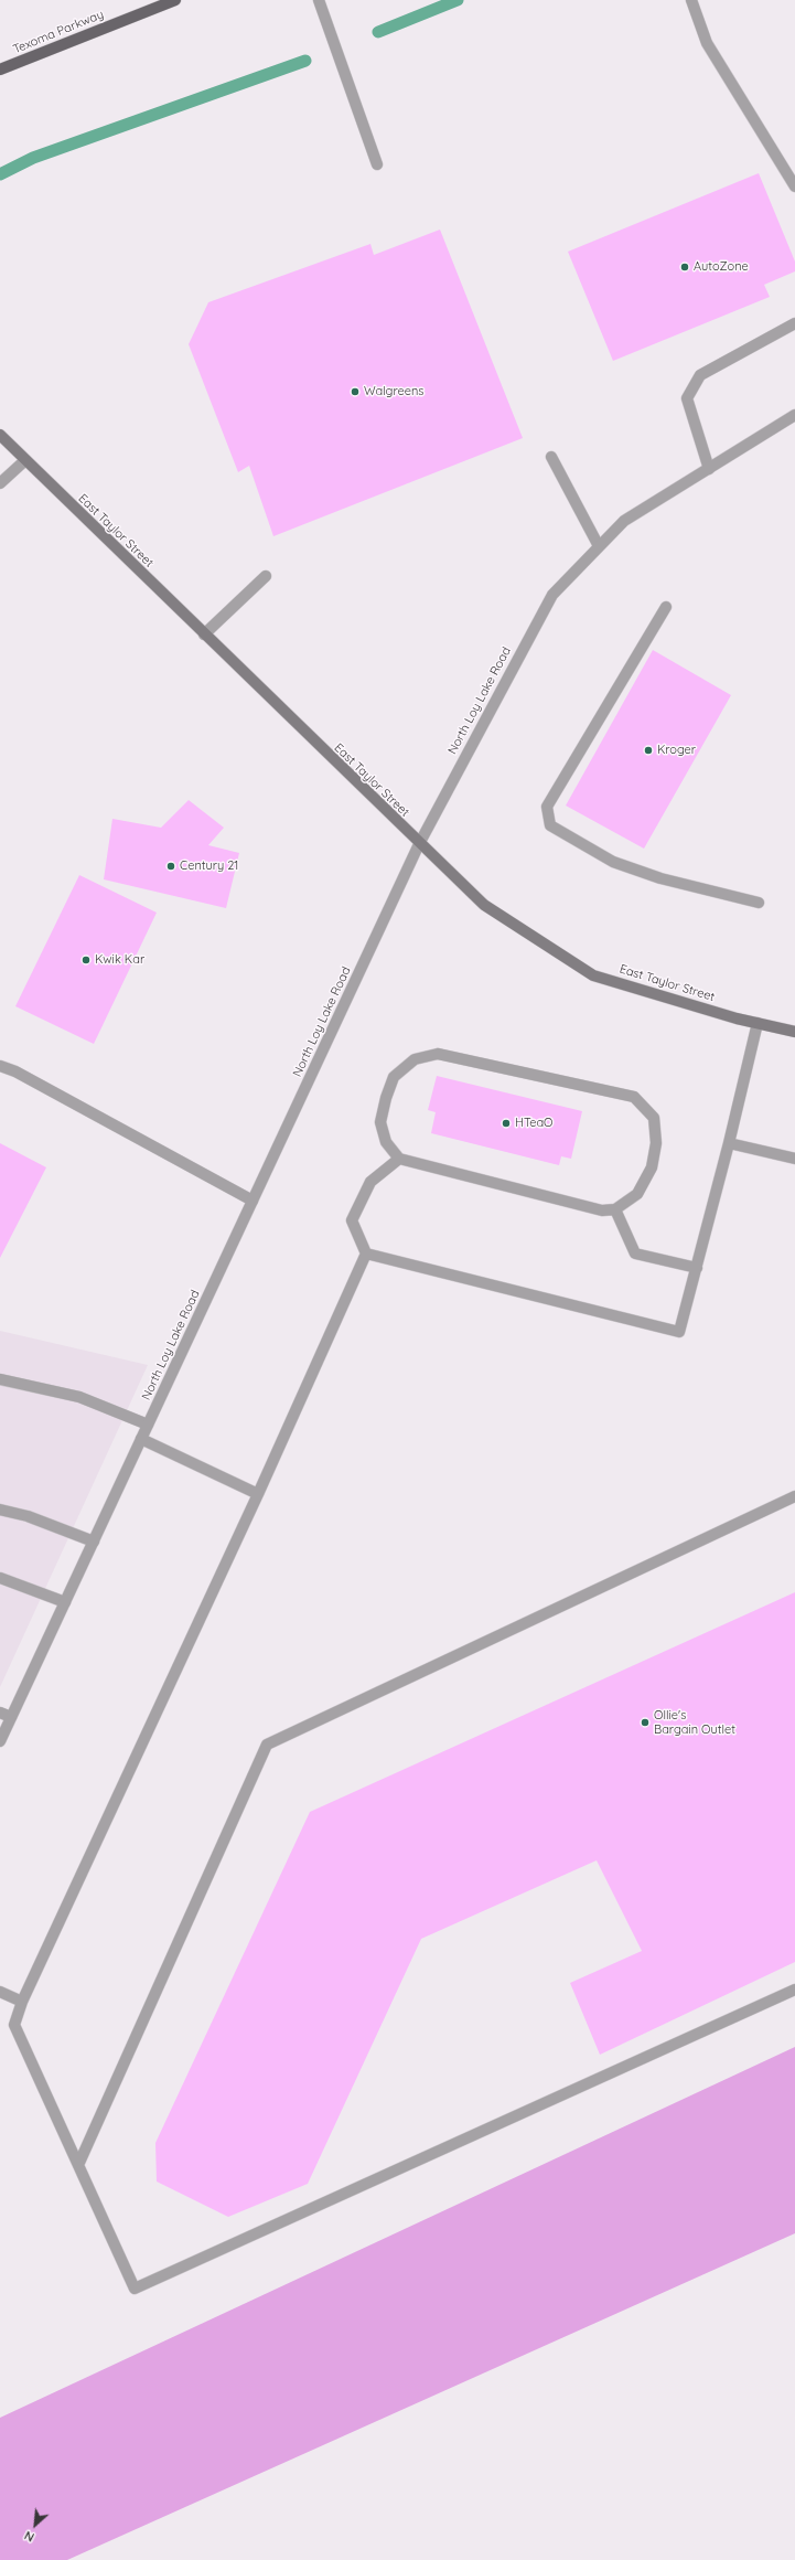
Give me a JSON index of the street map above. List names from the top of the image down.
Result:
{
  "streets": {
    "main road": ["Texoma Parkway", "East Taylor Street"],
    "street": ["North Loy Lake Road"]
  },
  "crossings": [
    ["East Taylor Street", "North Loy Lake Road"]
  ],
  "places": [
    "AutoZone",
    "Walgreens",
    "Kroger",
    "Century 21",
    "Kwik Kar",
    "HTeaO",
    "Ollie's Bargain Outlet"
  ],
  "north": "bottom left"
}
